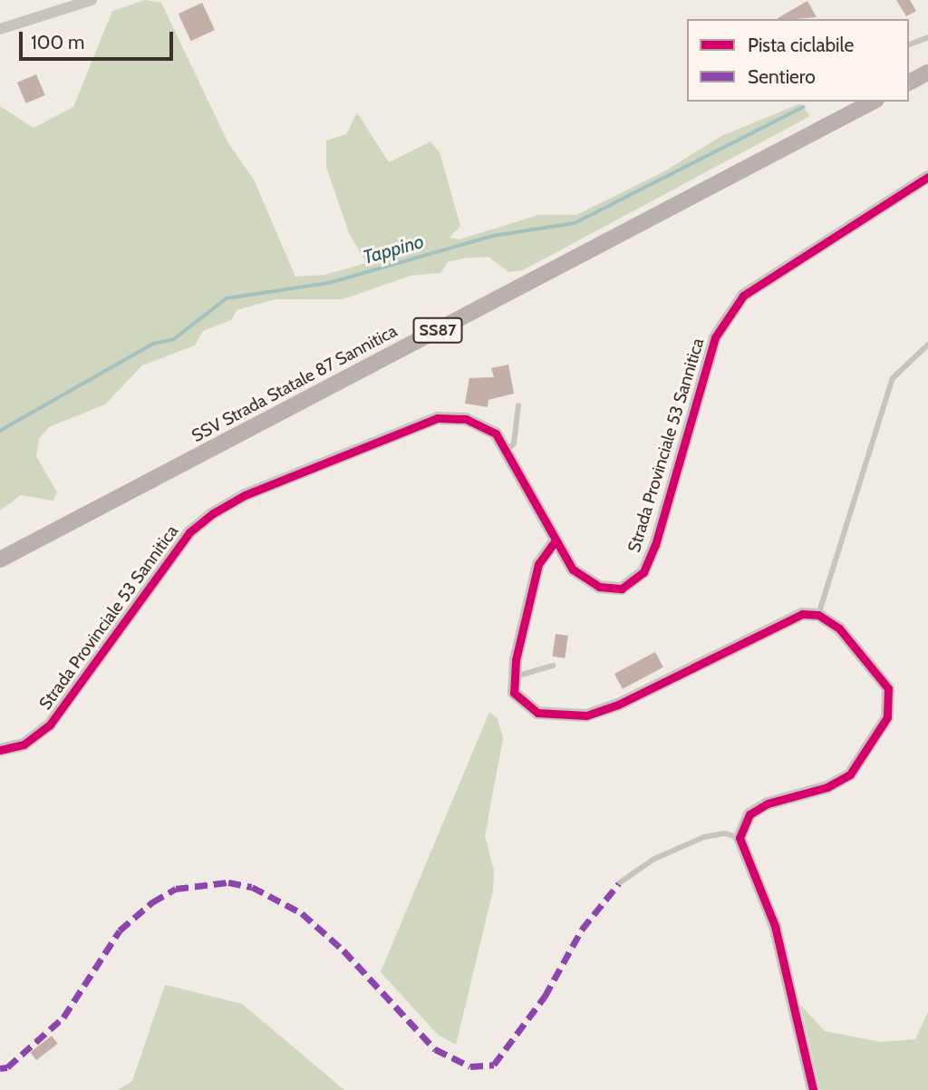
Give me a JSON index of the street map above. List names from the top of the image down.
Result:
{
  "streets": {
    "main road": ["SS87", "SSV Strada Statale 87 Sannitica"],
    "street": ["Strada Provinciale 53 Sannitica"]
  },
  "water": ["Tappino"],
  "legend": ["Pista ciclabile", "Sentiero"],
  "scale_bar": "100 m"
}
